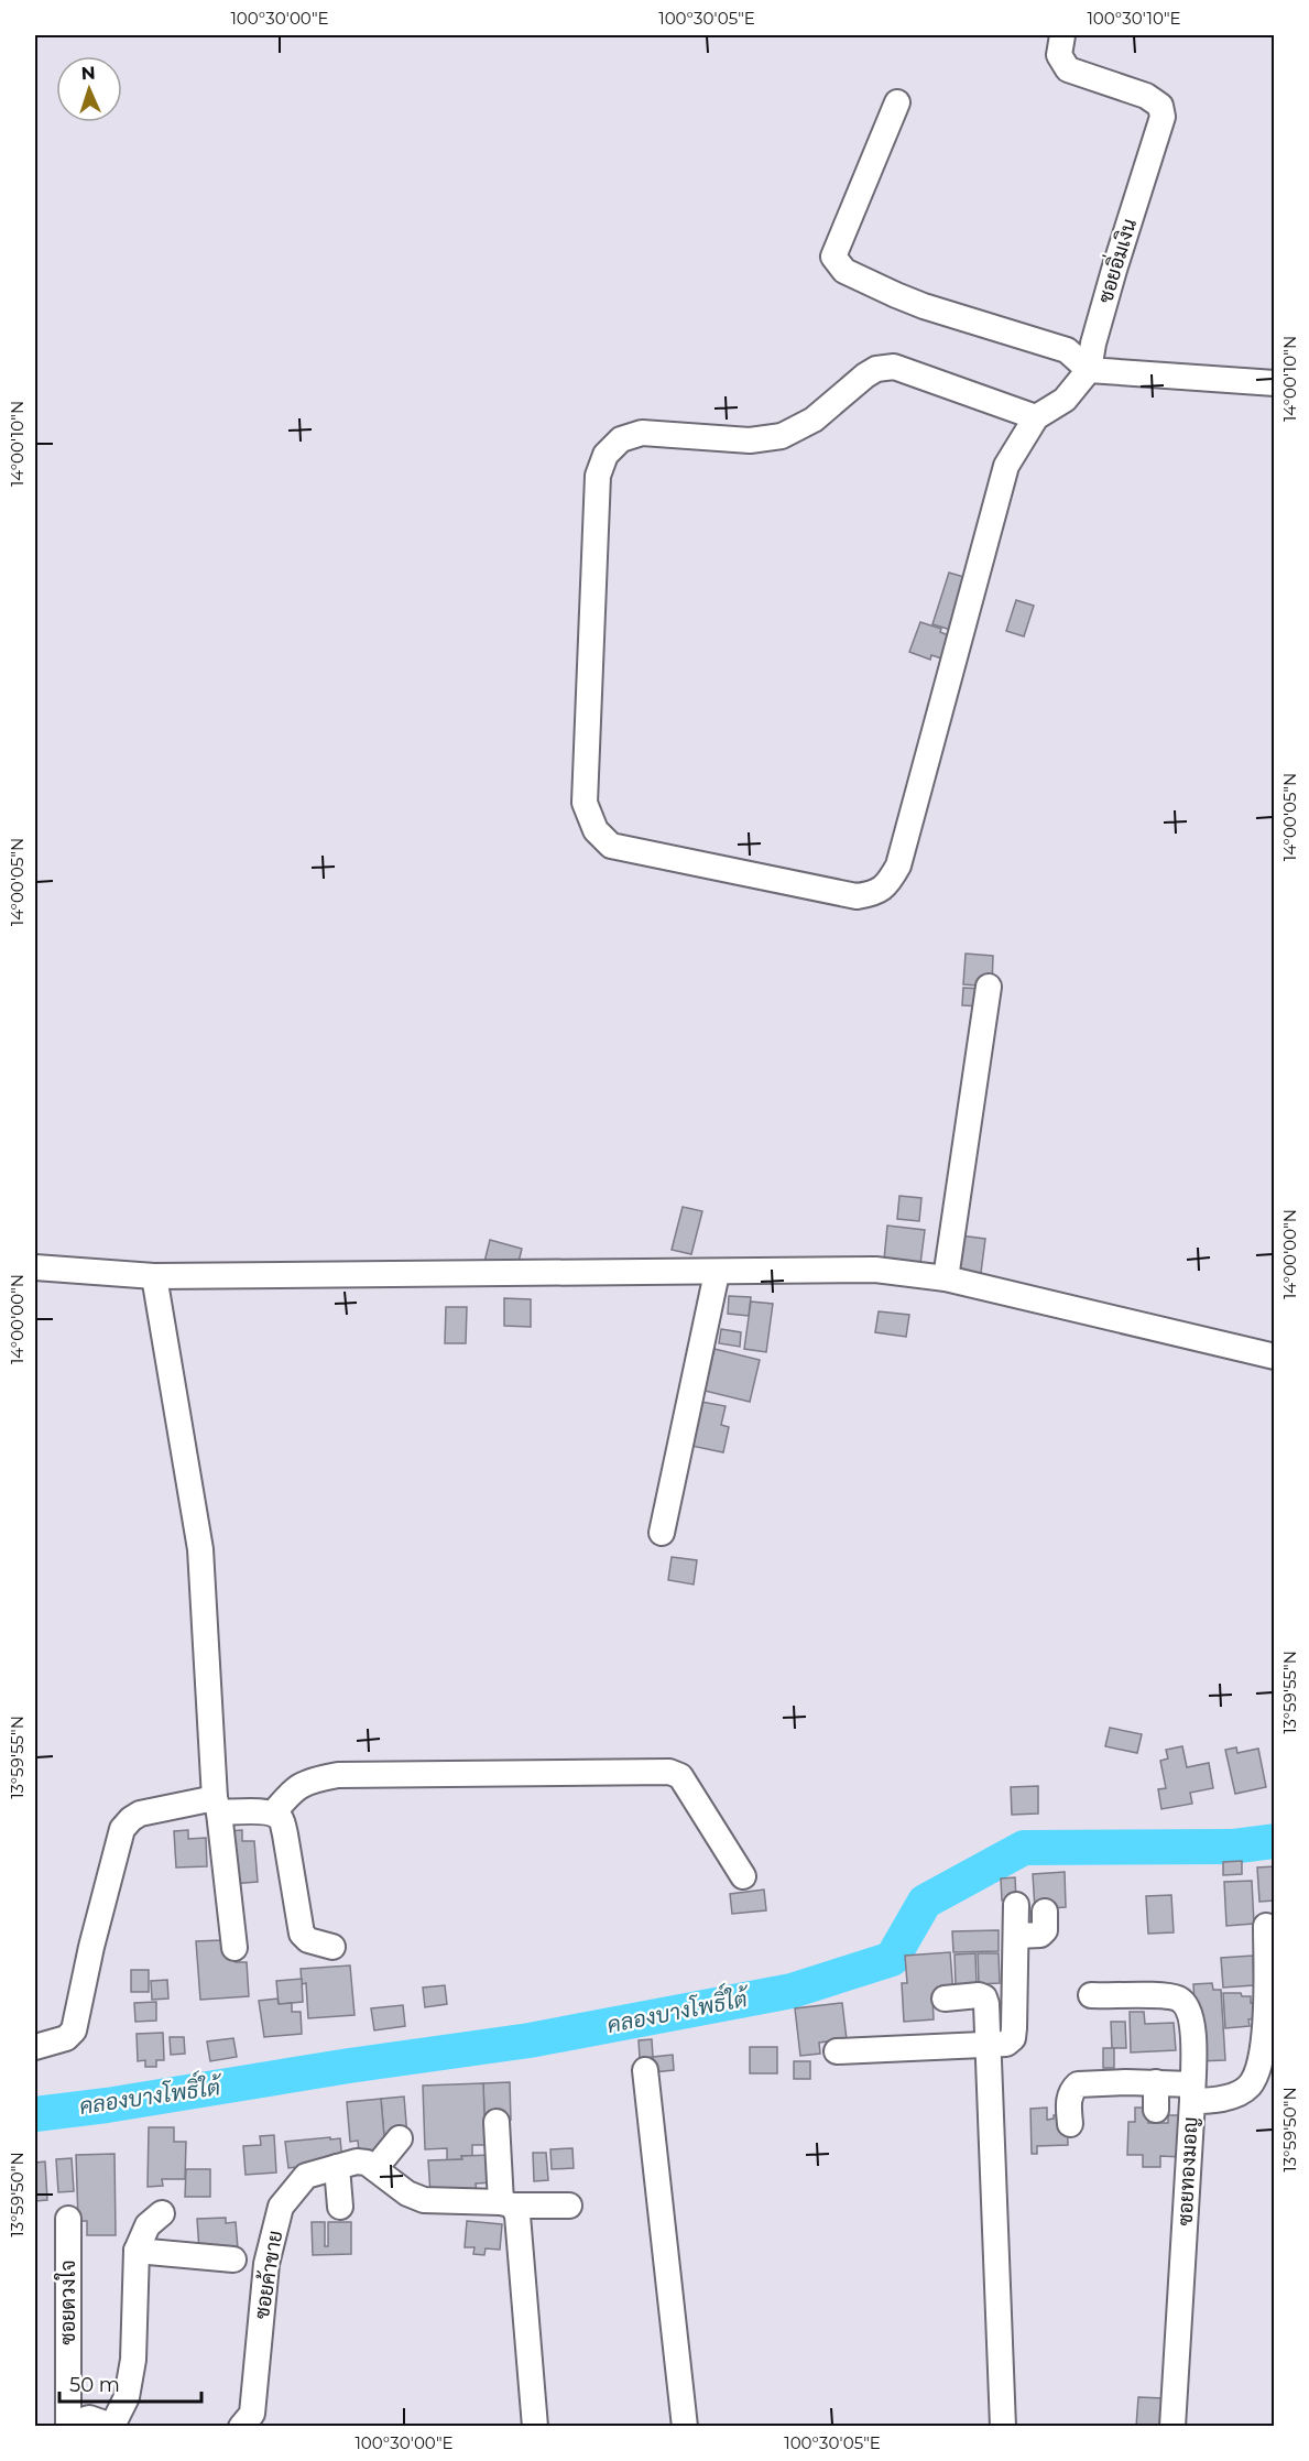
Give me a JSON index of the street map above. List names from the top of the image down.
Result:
{
  "streets": {
    "street": [
      "ซอยอิ่มเงิน",
      "ซอยทองมอญ",
      "ซอยค้าขาย",
      "ซอยดวงใจ"
    ]
  },
  "water": ["คลองบางโพธิ์ใต้"],
  "scale_bar": "50 m",
  "north": "top",
  "coordinates": [
    "100°30'00\"E",
    "100°30'05\"E",
    "100°30'10\"E",
    "14°00'10\"N",
    "14°00'05\"N",
    "14°00'00\"N",
    "13°59'55\"N",
    "13°59'50\"N"
  ]
}
